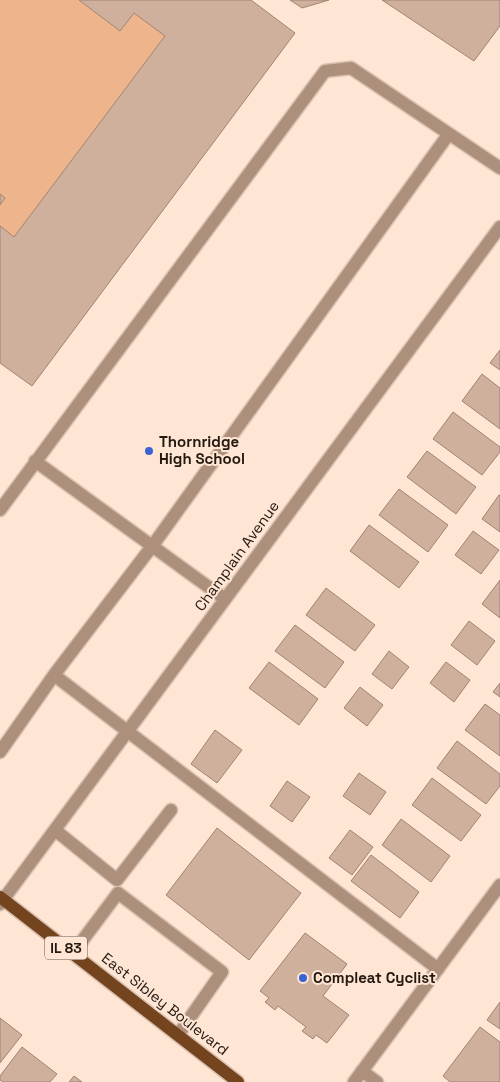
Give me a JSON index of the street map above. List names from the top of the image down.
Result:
{
  "streets": {
    "main road": ["IL 83", "East Sibley Boulevard"],
    "street": ["Champlain Avenue"]
  },
  "crossings": [
    ["Champlain Avenue", "East Sibley Boulevard"]
  ],
  "places": ["Thornridge High School", "Compleat Cyclist"]
}
